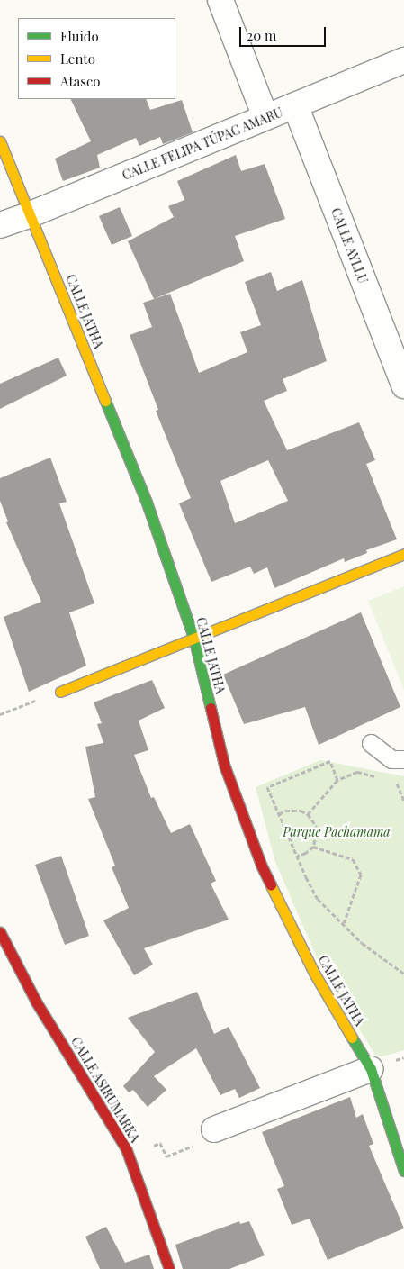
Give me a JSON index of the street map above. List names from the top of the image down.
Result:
{
  "streets": {
    "street": [
      "CALLE FELIPA TÚPAC AMARU",
      "CALLE AYLLU",
      "CALLE JATHA",
      "CALLE ASIRUMARKA"
    ]
  },
  "crossings": [
    ["CALLE FELIPA TÚPAC AMARU", "CALLE AYLLU"],
    ["CALLE FELIPA TÚPAC AMARU", "CALLE JATHA"]
  ],
  "parks": ["Parque Pachamama"],
  "legend": ["Fluido", "Lento", "Atasco"],
  "scale_bar": "20 m"
}
